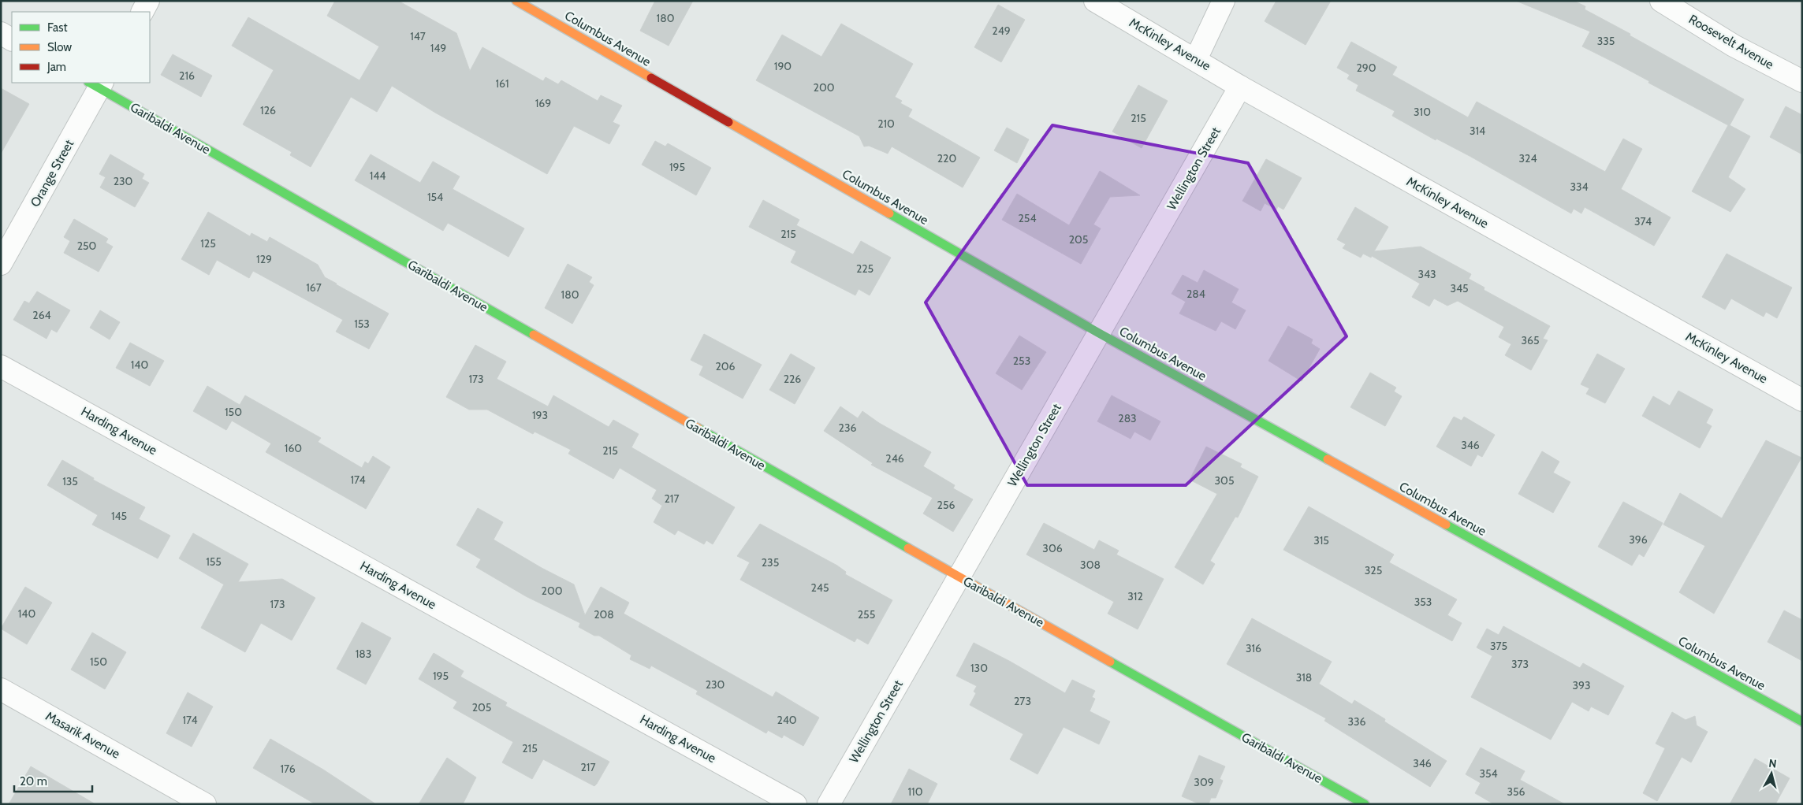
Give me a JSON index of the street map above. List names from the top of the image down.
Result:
{
  "streets": {
    "street": [
      "Columbus Avenue",
      "Roosevelt Avenue",
      "McKinley Avenue",
      "Garibaldi Avenue",
      "Wellington Street",
      "Orange Street",
      "Harding Avenue",
      "Masarik Avenue"
    ]
  },
  "crossings": [
    ["Columbus Avenue", "Wellington Street"],
    ["McKinley Avenue", "Wellington Street"],
    ["Garibaldi Avenue", "Wellington Street"],
    ["Garibaldi Avenue", "Orange Street"]
  ],
  "house_numbers": [
    "180",
    "249",
    "147",
    "335",
    "149",
    "190",
    "290",
    "216",
    "161",
    "200",
    "169",
    "126",
    "310",
    "215",
    "210",
    "314",
    "220",
    "324",
    "195",
    "144",
    "230",
    "334",
    "154",
    "254",
    "374",
    "215",
    "205",
    "125",
    "250",
    "129",
    "225",
    "343",
    "167",
    "345",
    "284",
    "180",
    "264",
    "153",
    "365",
    "253",
    "140",
    "206",
    "173",
    "226",
    "150",
    "193",
    "283",
    "236",
    "346",
    "160",
    "215",
    "246",
    "174",
    "305",
    "135",
    "217",
    "256",
    "145",
    "396",
    "315",
    "306",
    "155",
    "235",
    "308",
    "325",
    "245",
    "200",
    "312",
    "353",
    "173",
    "140",
    "208",
    "255",
    "375",
    "316",
    "183",
    "150",
    "373",
    "130",
    "195",
    "318",
    "230",
    "393",
    "273",
    "205",
    "174",
    "240",
    "336",
    "215",
    "346",
    "217",
    "176",
    "354",
    "309",
    "110",
    "356"
  ],
  "legend": ["Fast", "Slow", "Jam"],
  "scale_bar": "20 m",
  "north": "top"
}
